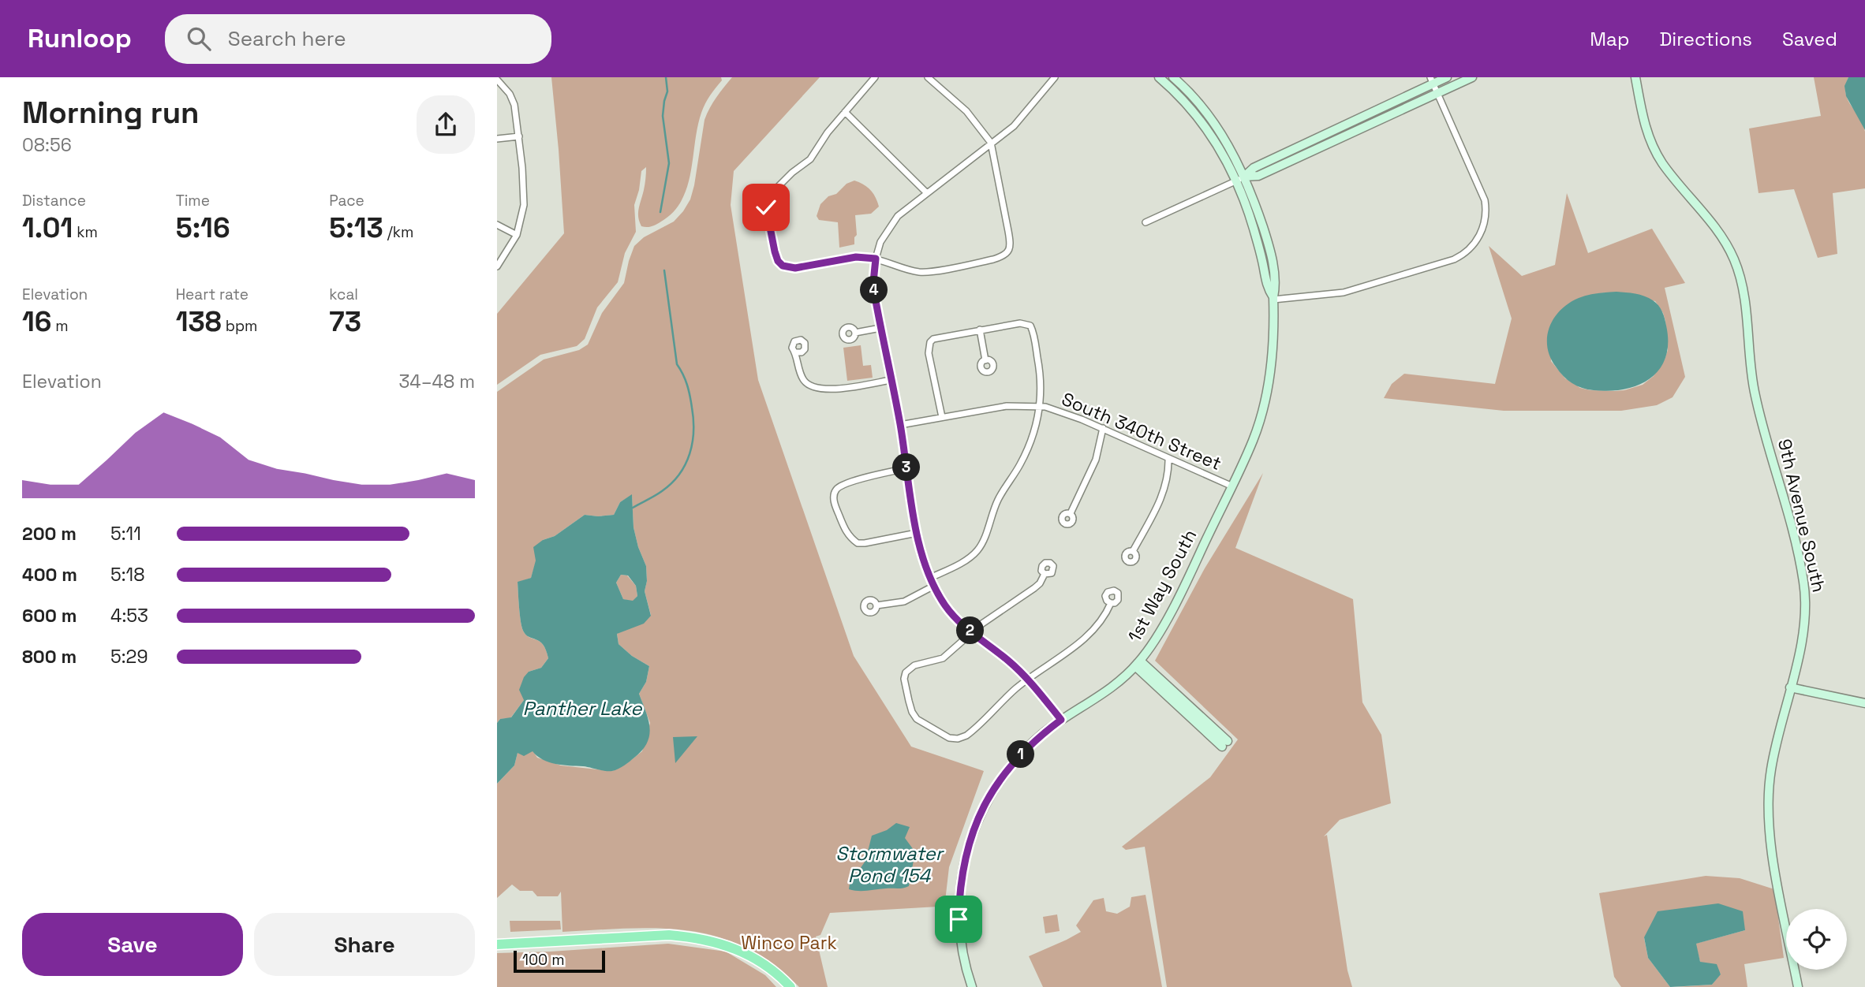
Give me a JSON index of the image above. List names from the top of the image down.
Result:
{
  "streets": {
    "main road": ["9th Avenue South", "1st Way South"],
    "street": ["South 340th Street"]
  },
  "crossings": [
    ["South 340th Street", "1st Way South"]
  ],
  "water": ["Panther Lake", "Stormwater Pond 154"],
  "parks": ["Winco Park"],
  "scale_bar": "100 m",
  "page": {
    "header": "Runloop",
    "search": "Search here",
    "nav": ["Map", "Directions", "Saved"],
    "heading": ["Morning run", "08:56"],
    "stats": [
      ["Distance", "1.01 km"],
      ["Time", "5:16"],
      ["Pace", "5:13 /km"],
      ["Elevation", "16 m"],
      ["Heart rate", "138 bpm"],
      ["kcal", "73"]
    ],
    "pins": [
      "4",
      "3",
      "2",
      "1"
    ],
    "chart": ["Elevation", "34–48 m"],
    "list": [
      {
        "name": "200 m",
        "note": "5:11"
      },
      {
        "name": "400 m",
        "note": "5:18"
      },
      {
        "name": "600 m",
        "note": "4:53"
      },
      {
        "name": "800 m",
        "note": "5:29"
      }
    ],
    "buttons": ["Save", "Share"],
    "scale": "100 m"
  }
}
